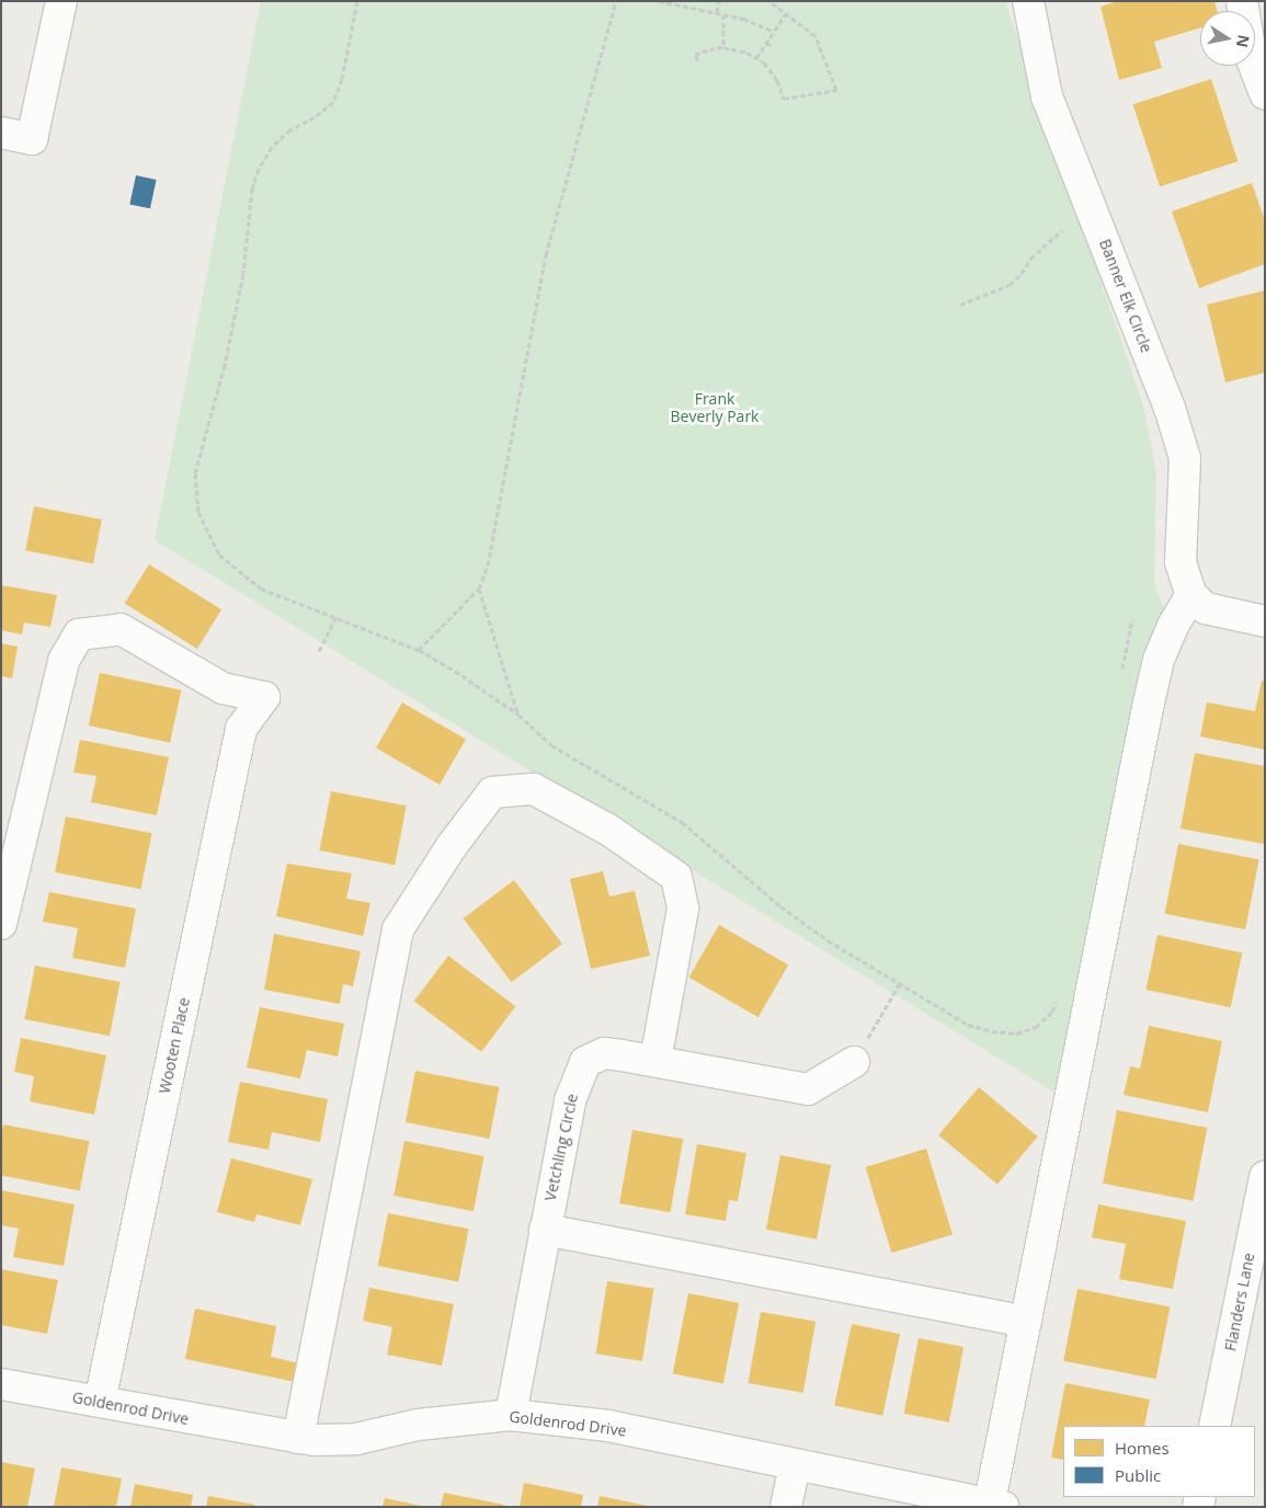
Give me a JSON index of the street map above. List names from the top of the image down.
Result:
{
  "streets": {
    "street": [
      "Banner Elk Circle",
      "Wooten Place",
      "Vetchling Circle",
      "Flanders Lane",
      "Goldenrod Drive"
    ]
  },
  "crossings": [
    ["Wooten Place", "Goldenrod Drive"],
    ["Vetchling Circle", "Goldenrod Drive"]
  ],
  "parks": ["Frank Beverly Park"],
  "legend": ["Homes", "Public"],
  "north": "right"
}
